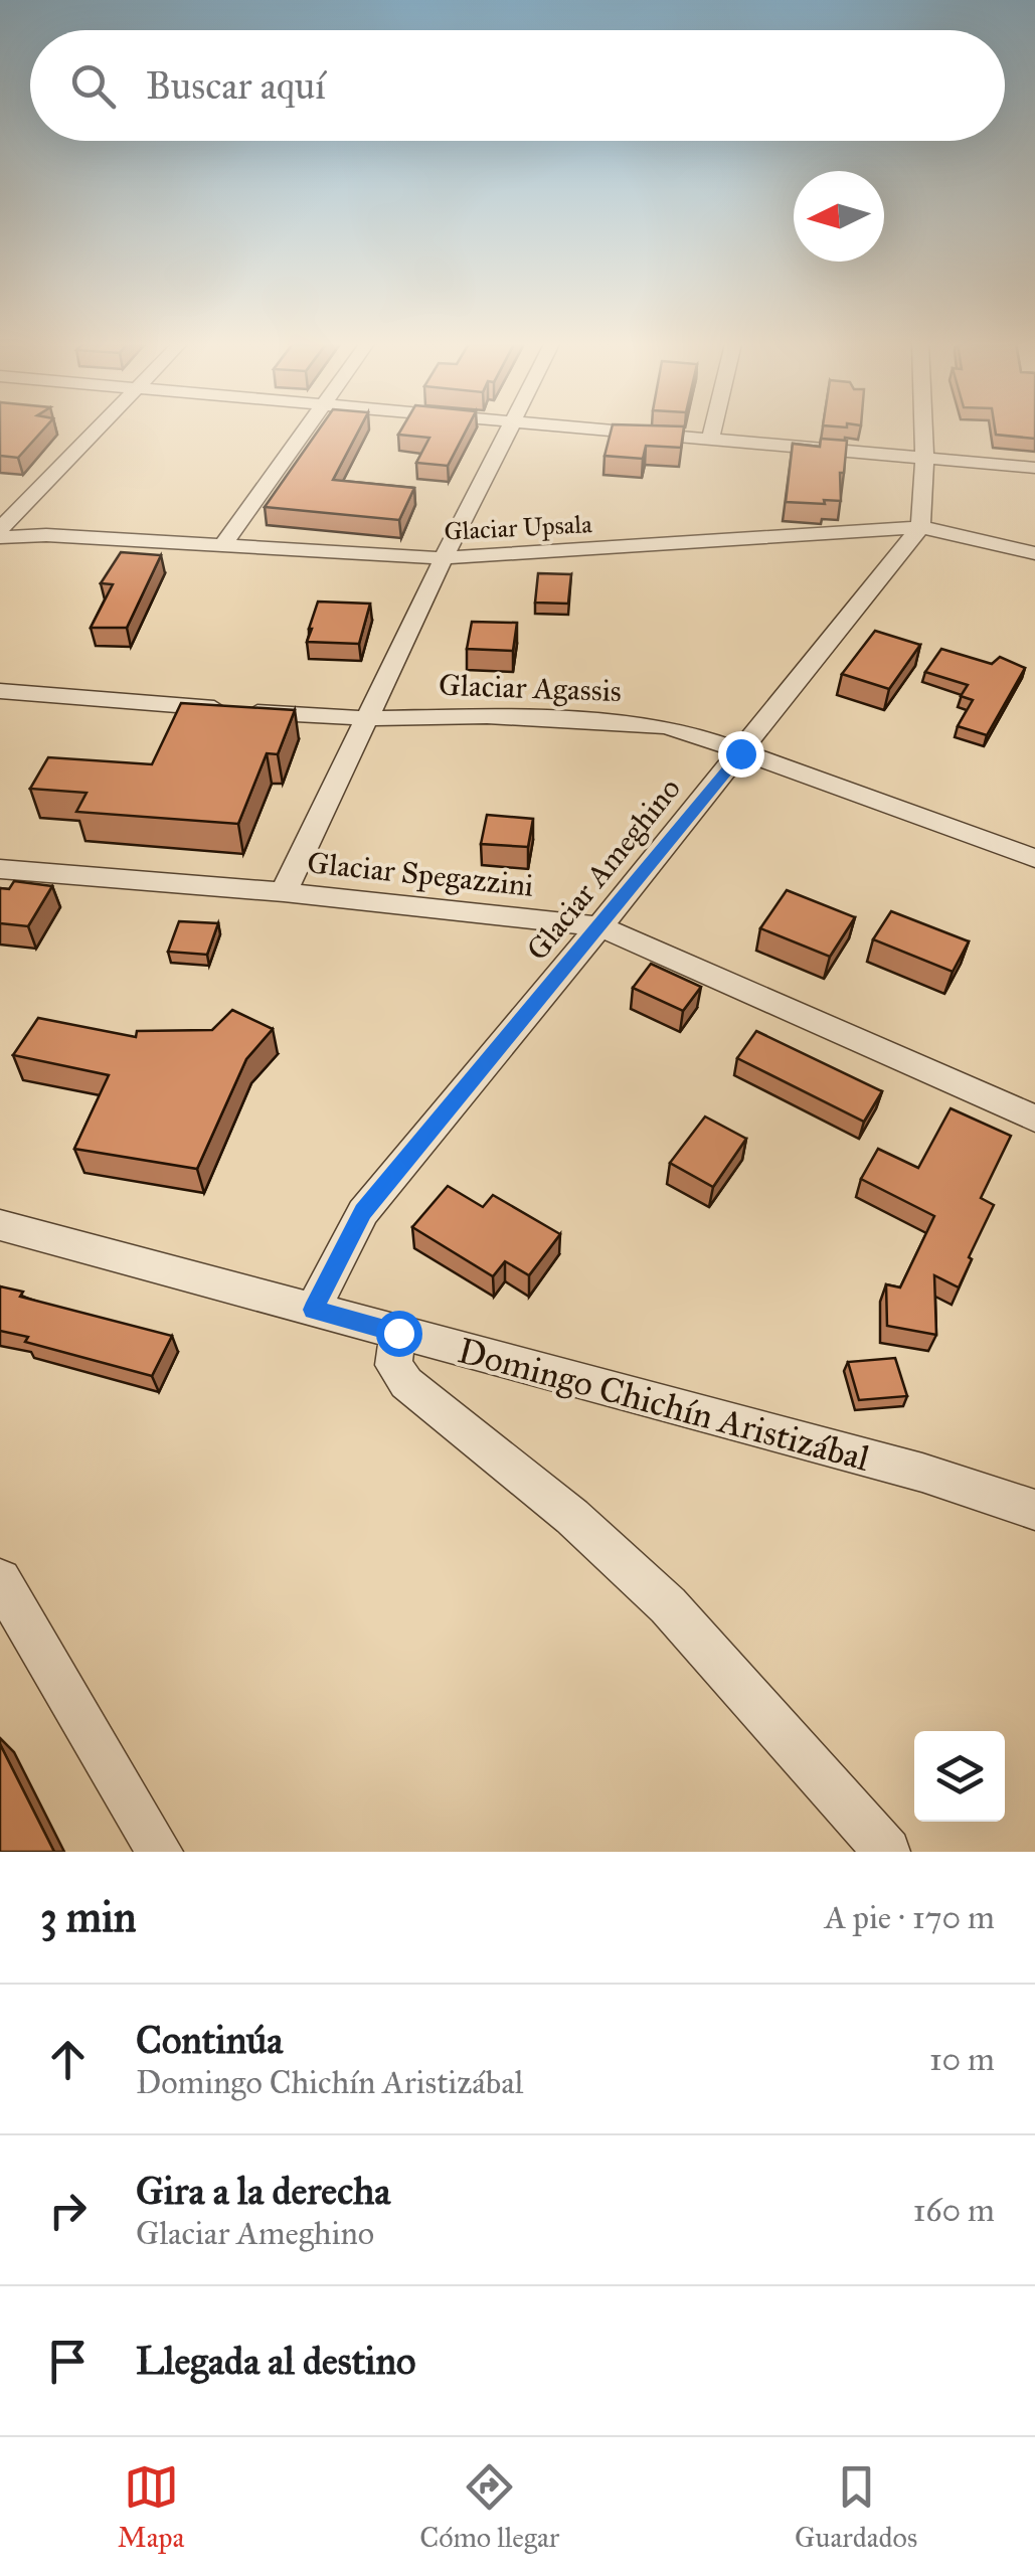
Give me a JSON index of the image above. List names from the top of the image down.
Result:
{
  "streets": {
    "street": [
      "Glaciar Upsala",
      "Glaciar Agassis",
      "Glaciar Ameghino",
      "Glaciar Spegazzini",
      "Domingo Chichín Aristizábal"
    ]
  },
  "crossings": [
    ["Glaciar Upsala", "Glaciar Ameghino"],
    ["Glaciar Agassis", "Glaciar Ameghino"],
    ["Glaciar Ameghino", "Glaciar Spegazzini"],
    ["Glaciar Ameghino", "Domingo Chichín Aristizábal"]
  ],
  "north": "left",
  "page": {
    "search": "Buscar aquí",
    "heading": ["3 min", "A pie · 170 m"],
    "list": [
      ["Continúa", "Domingo Chichín Aristizábal", "10 m"],
      ["Gira a la derecha", "Glaciar Ameghino", "160 m"],
      "Llegada al destino"
    ],
    "nav": ["Mapa", "Cómo llegar", "Guardados"]
  }
}
